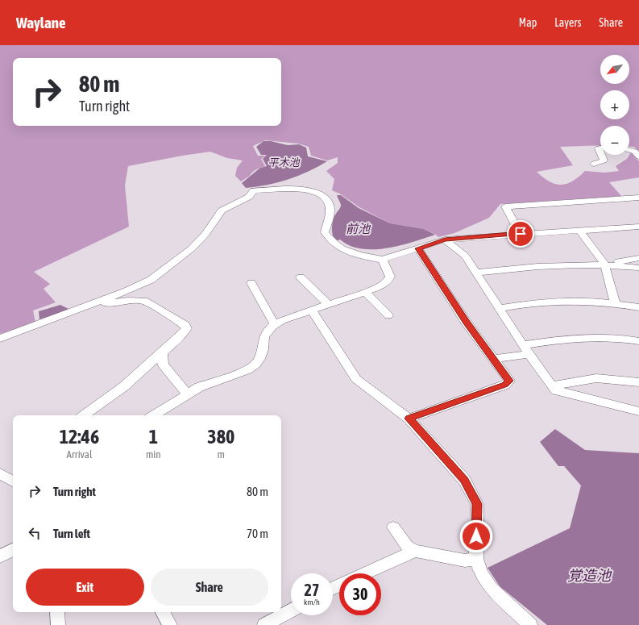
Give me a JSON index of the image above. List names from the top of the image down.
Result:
{
  "water": ["平木池", "前池", "覚造池"],
  "north": "bottom left",
  "page": {
    "header": "Waylane",
    "nav": ["Map", "Layers", "Share"],
    "map_buttons": ["+", "−"],
    "turn": ["80 m", "Turn right"],
    "eta": [
      "12:46",
      "Arrival",
      "1",
      "min",
      "380",
      "m"
    ],
    "list": [
      {
        "name": "Turn right",
        "value": "80 m"
      },
      {
        "name": "Turn left",
        "value": "70 m"
      }
    ],
    "buttons": ["Exit", "Share"],
    "speed": "27 km/h",
    "limit": "30"
  }
}
